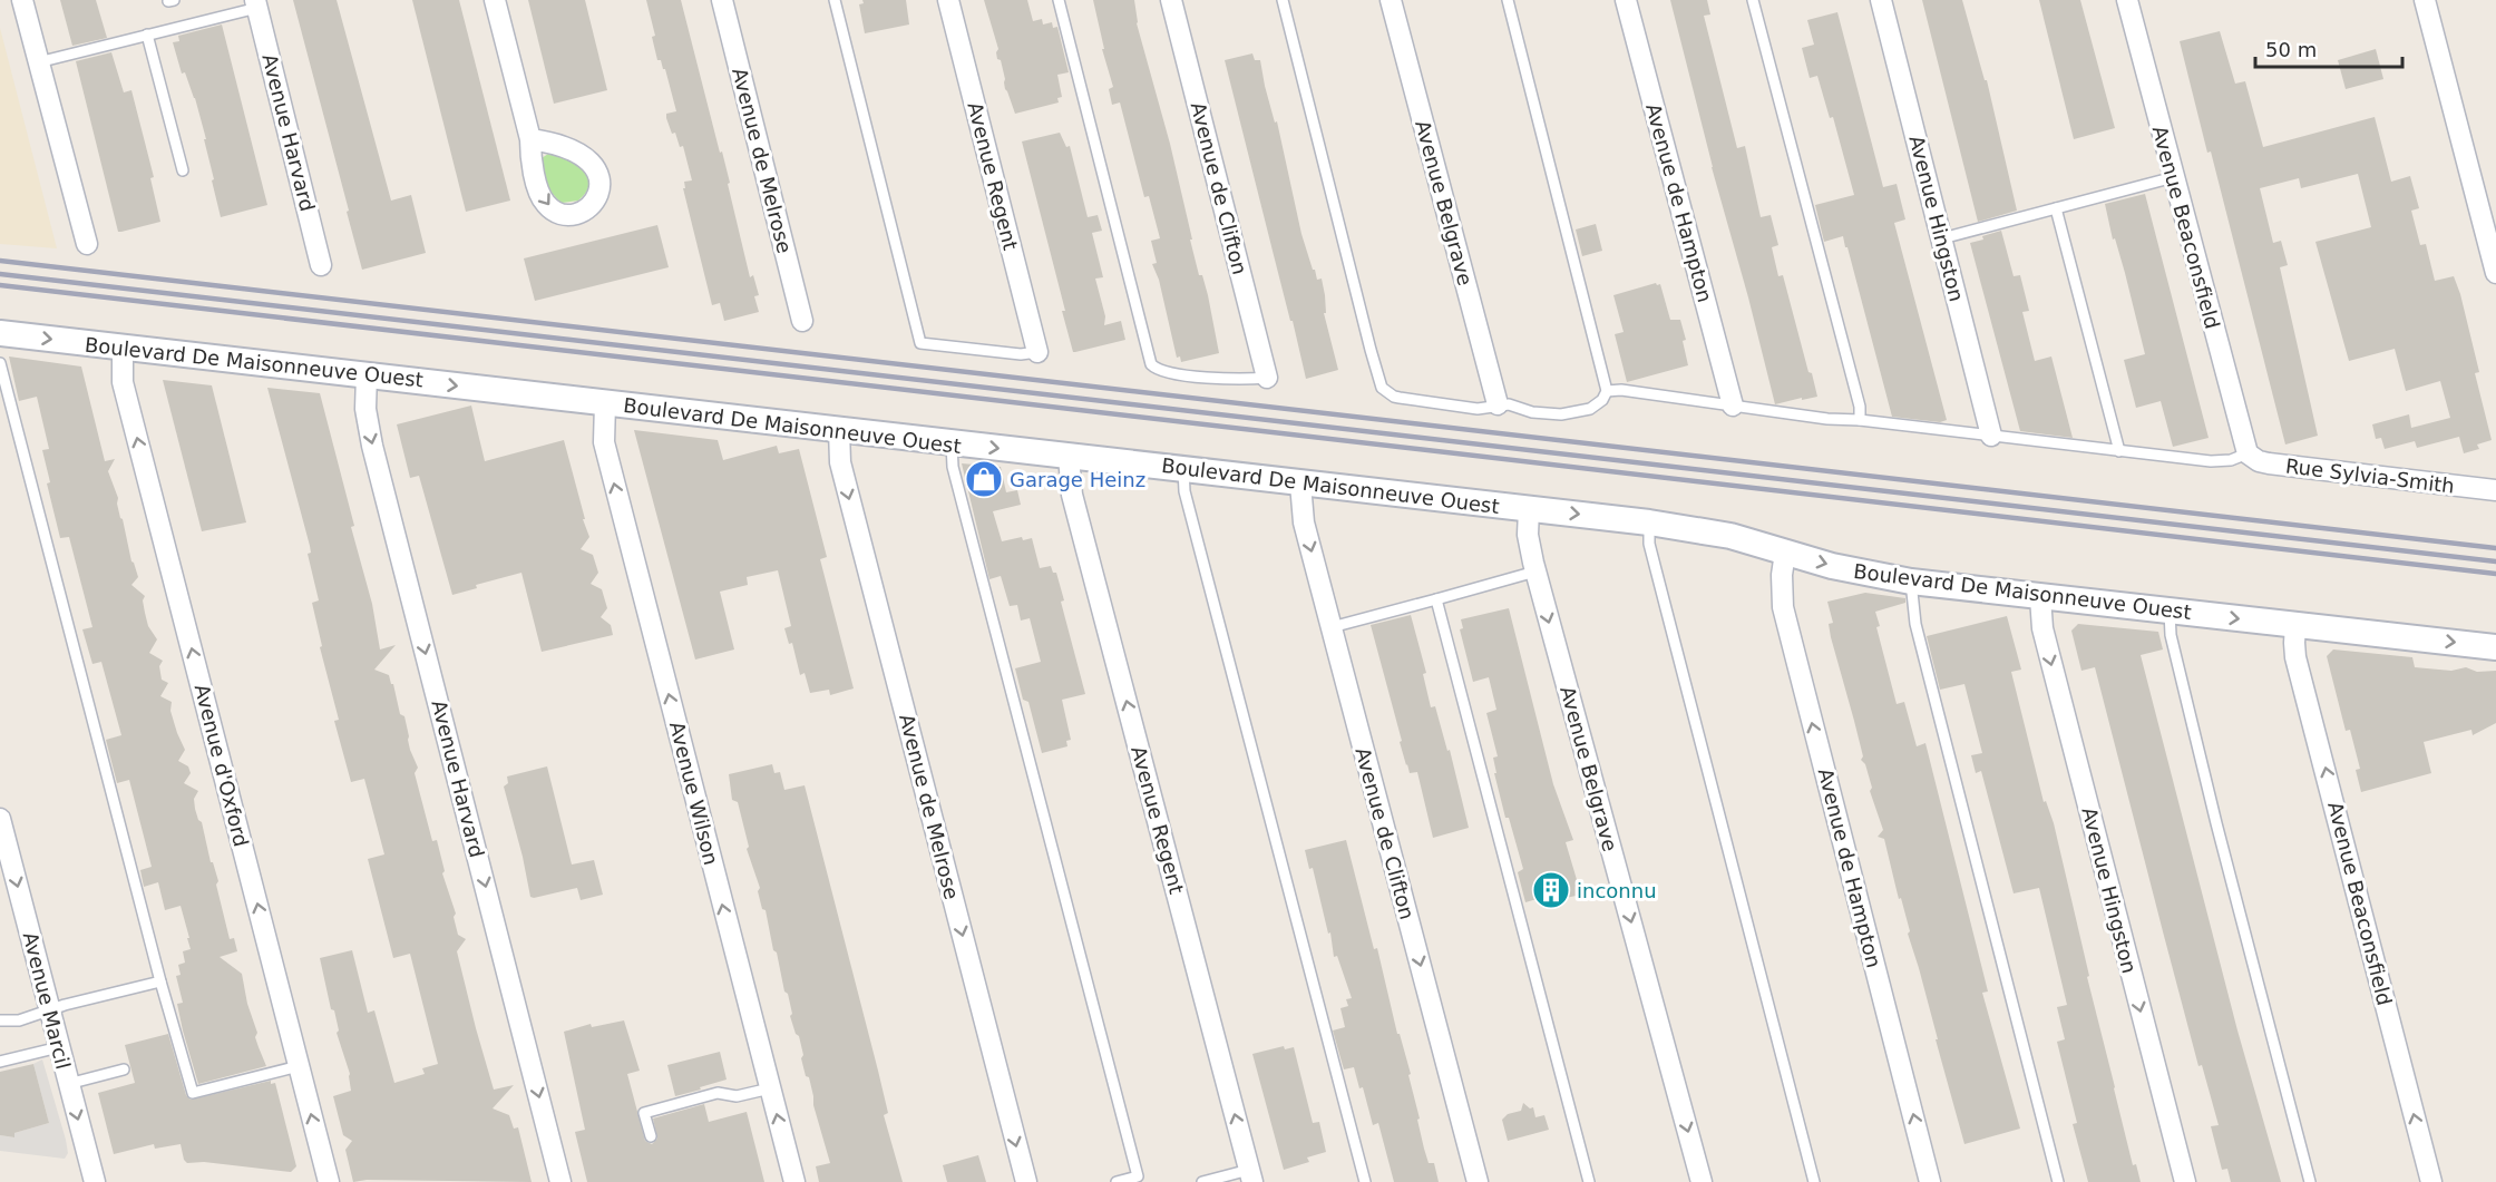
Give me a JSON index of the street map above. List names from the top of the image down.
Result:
{
  "streets": {
    "street": [
      "Avenue Harvard",
      "Avenue de Melrose",
      "Avenue Regent",
      "Avenue de Clifton",
      "Avenue Belgrave",
      "Avenue de Hampton",
      "Avenue Hingston",
      "Avenue Beaconsfield",
      "Boulevard De Maisonneuve Ouest",
      "Rue Sylvia-Smith",
      "Avenue d'Oxford",
      "Avenue Wilson",
      "Avenue Marcil"
    ]
  },
  "crossings": [
    ["Avenue Harvard", "Boulevard De Maisonneuve Ouest"],
    ["Avenue de Melrose", "Boulevard De Maisonneuve Ouest"],
    ["Avenue Regent", "Boulevard De Maisonneuve Ouest"],
    ["Avenue de Clifton", "Boulevard De Maisonneuve Ouest"],
    ["Avenue Belgrave", "Boulevard De Maisonneuve Ouest"],
    ["Avenue de Hampton", "Boulevard De Maisonneuve Ouest"],
    ["Avenue Hingston", "Boulevard De Maisonneuve Ouest"],
    ["Avenue Beaconsfield", "Boulevard De Maisonneuve Ouest"],
    ["Avenue Beaconsfield", "Rue Sylvia-Smith"],
    ["Boulevard De Maisonneuve Ouest", "Avenue d'Oxford"],
    ["Boulevard De Maisonneuve Ouest", "Avenue Wilson"]
  ],
  "one_way": [
    "Avenue Harvard",
    "Avenue de Melrose",
    "Avenue Regent",
    "Avenue de Clifton",
    "Avenue Belgrave",
    "Avenue de Hampton",
    "Avenue Hingston",
    "Avenue Beaconsfield",
    "Boulevard De Maisonneuve Ouest",
    "Avenue d'Oxford",
    "Avenue Wilson",
    "Avenue Marcil"
  ],
  "places": {
    "shop": ["Garage Heinz"],
    "building": ["inconnu"]
  },
  "scale_bar": "50 m"
}
